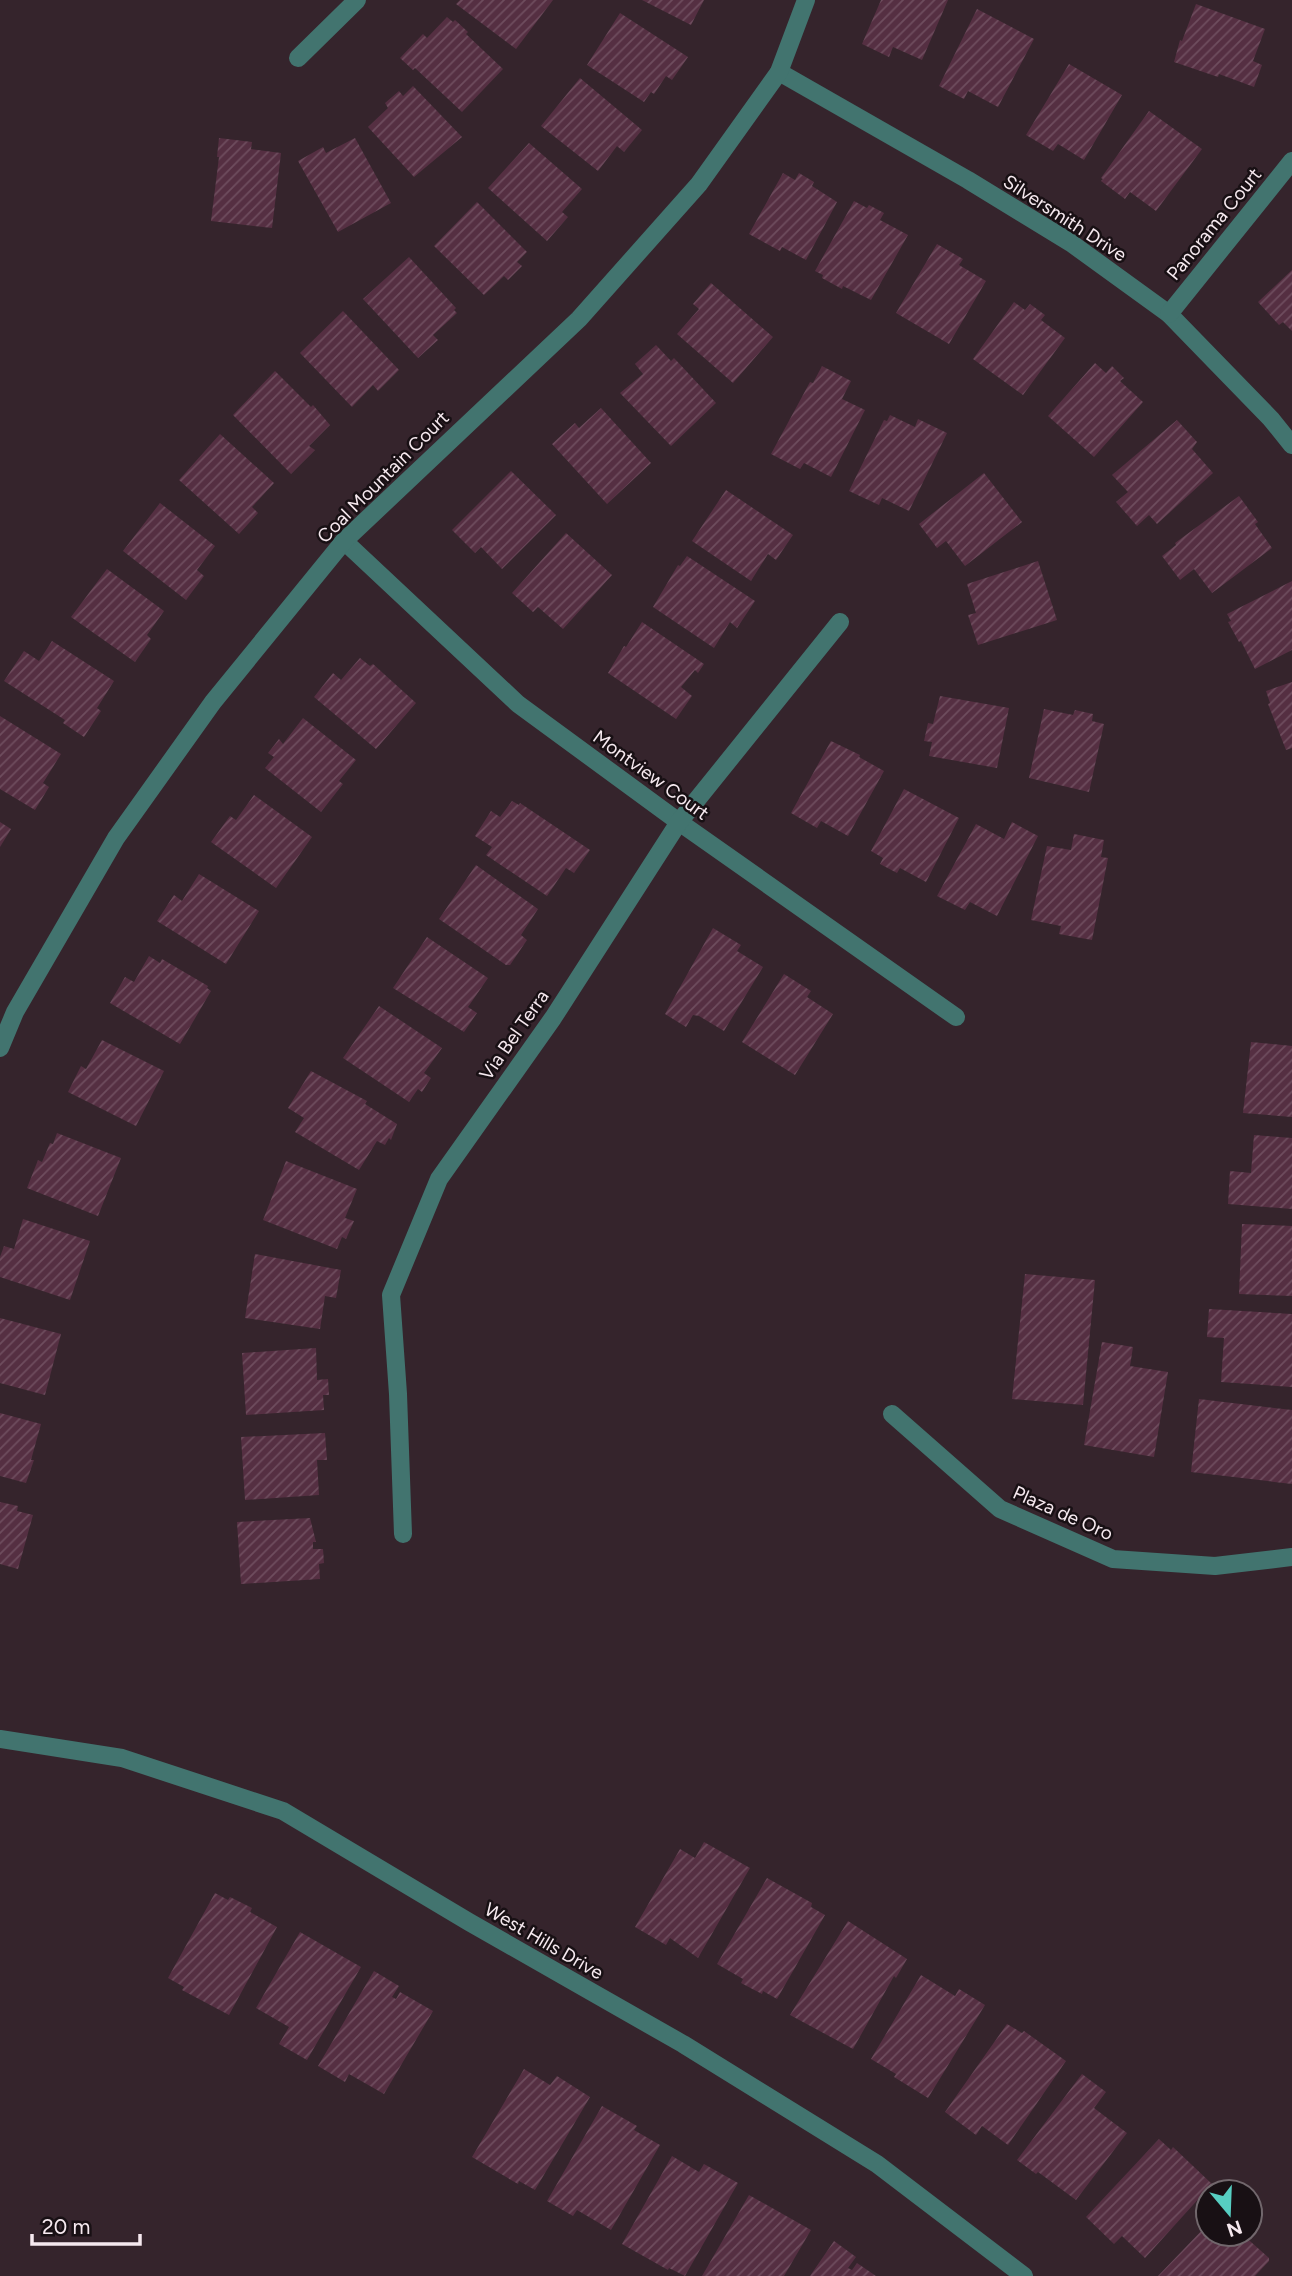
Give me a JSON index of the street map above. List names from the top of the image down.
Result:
{
  "streets": {
    "street": [
      "Silversmith Drive",
      "Panorama Court",
      "Coal Mountain Court",
      "Montview Court",
      "Via Bel Terra",
      "Plaza de Oro",
      "West Hills Drive"
    ]
  },
  "crossings": [
    ["Silversmith Drive", "Panorama Court"],
    ["Silversmith Drive", "Coal Mountain Court"],
    ["Coal Mountain Court", "Montview Court"],
    ["Montview Court", "Via Bel Terra"]
  ],
  "scale_bar": "20 m",
  "north": "bottom"
}
